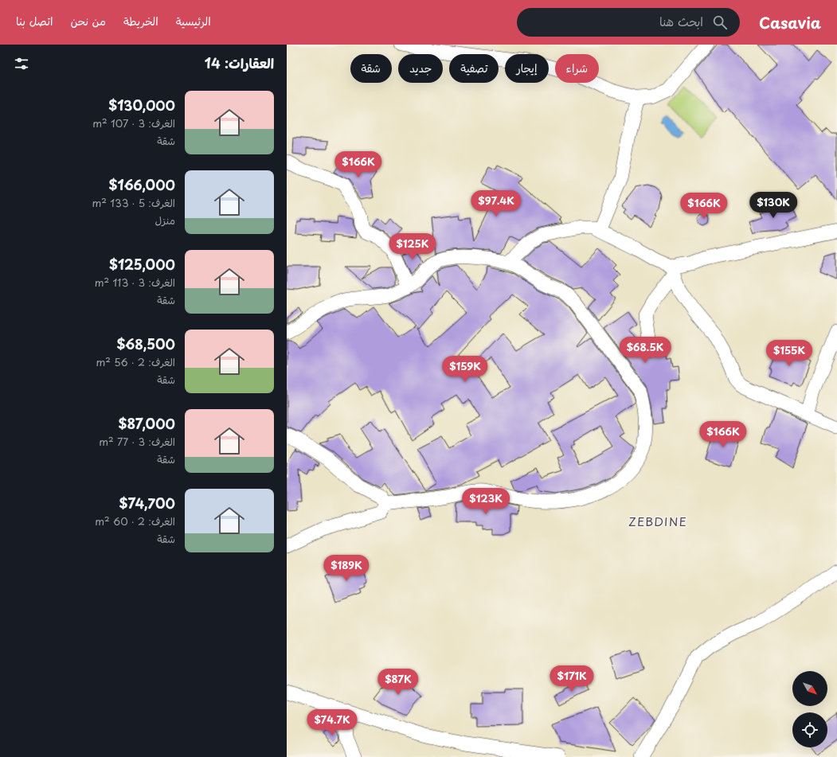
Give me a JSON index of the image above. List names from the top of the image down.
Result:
{
  "districts": ["ZEBDINE"],
  "north": "bottom right",
  "page": {
    "header": "Casavia",
    "search": "ابحث هنا",
    "nav": [
      "الرئيسية",
      "الخريطة",
      "من نحن",
      "اتصل بنا"
    ],
    "heading": "العقارات: 14",
    "chip": [
      "شراء",
      "إيجار",
      "تصفية",
      "جديد",
      "شقة"
    ],
    "list": [
      {
        "name": "$130,000",
        "note": "الغرف: 3 · 107 m² · شقة"
      },
      {
        "name": "$166,000",
        "note": "الغرف: 5 · 133 m² · منزل"
      },
      {
        "name": "$125,000",
        "note": "الغرف: 3 · 113 m² · شقة"
      },
      {
        "name": "$68,500",
        "note": "الغرف: 2 · 56 m² · شقة"
      },
      {
        "name": "$87,000",
        "note": "الغرف: 3 · 77 m² · شقة"
      },
      {
        "name": "$74,700",
        "note": "الغرف: 2 · 60 m² · شقة"
      }
    ],
    "price": [
      "$166K",
      "$97.4K",
      "$130K",
      "$166K",
      "$125K",
      "$68.5K",
      "$155K",
      "$159K",
      "$166K",
      "$123K",
      "$189K",
      "$171K",
      "$87K",
      "$74.7K"
    ]
  }
}
